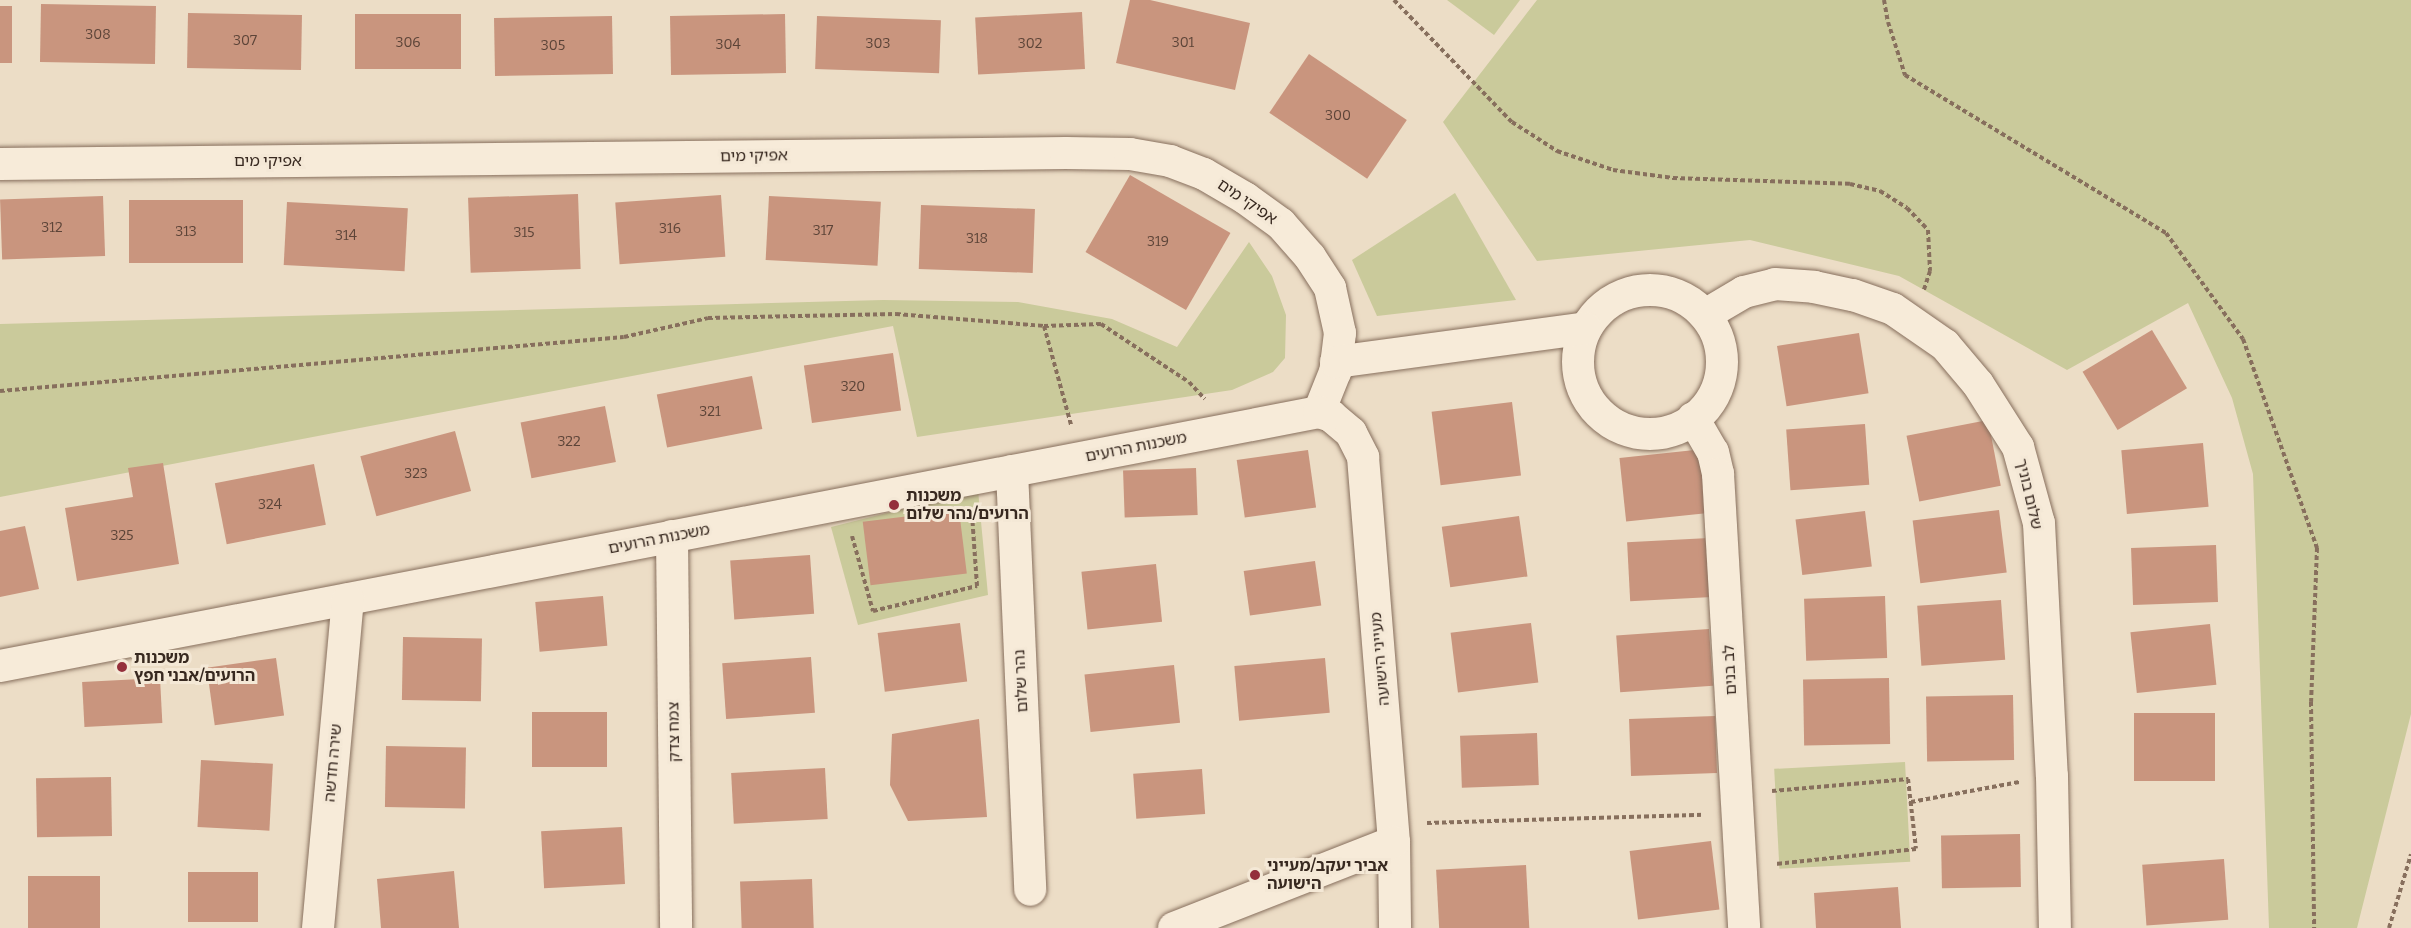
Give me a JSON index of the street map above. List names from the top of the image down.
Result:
{
  "streets": {
    "street": [
      "אפיקי מים",
      "משכנות הרועים",
      "שלום בוניך",
      "מעייני הישועה",
      "לב בנים",
      "נהר שלום",
      "צמח צדק",
      "שירה חדשה"
    ]
  },
  "crossings": [
    ["אפיקי מים", "משכנות הרועים"],
    ["אפיקי מים", "מעייני הישועה"],
    ["משכנות הרועים", "מעייני הישועה"],
    ["משכנות הרועים", "נהר שלום"],
    ["משכנות הרועים", "צמח צדק"],
    ["משכנות הרועים", "שירה חדשה"],
    ["שלום בוניך", "לב בנים"]
  ],
  "places": ["משכנות הרועים/נהר שלום", "משכנות הרועים/אבני חפץ", "אביר יעקב/מעייני הישועה"],
  "house_numbers": [
    "308",
    "307",
    "306",
    "301",
    "303",
    "302",
    "304",
    "305",
    "300",
    "312",
    "316",
    "317",
    "313",
    "315",
    "314",
    "318",
    "319",
    "320",
    "321",
    "322",
    "323",
    "324",
    "325"
  ]
}
